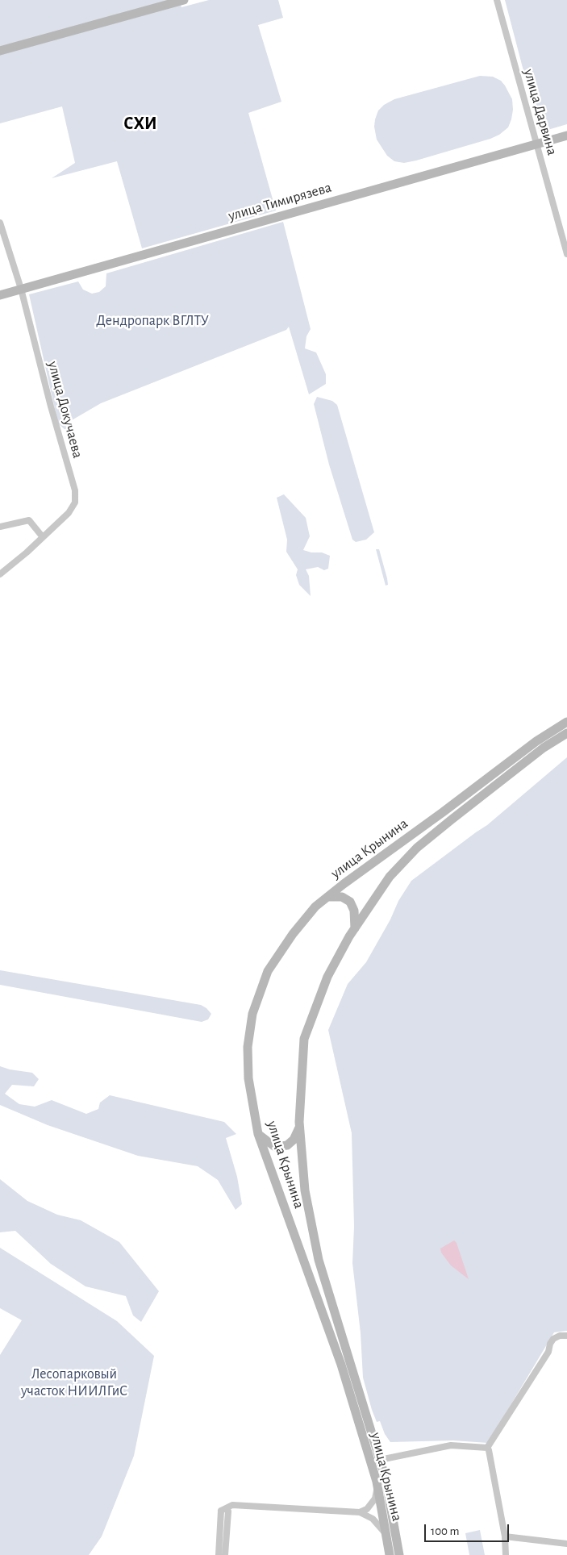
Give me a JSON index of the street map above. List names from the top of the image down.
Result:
{
  "streets": {
    "main road": ["улица Тимирязева", "улица Крынина"],
    "street": ["улица Дарвина", "улица Докучаева"]
  },
  "crossings": [
    ["улица Дарвина", "улица Тимирязева"],
    ["улица Тимирязева", "улица Докучаева"]
  ],
  "districts": ["СХИ"],
  "parks": ["Дендропарк ВГЛТУ", "Лесопарковый участок НИИЛГиС"],
  "scale_bar": "100 m"
}
